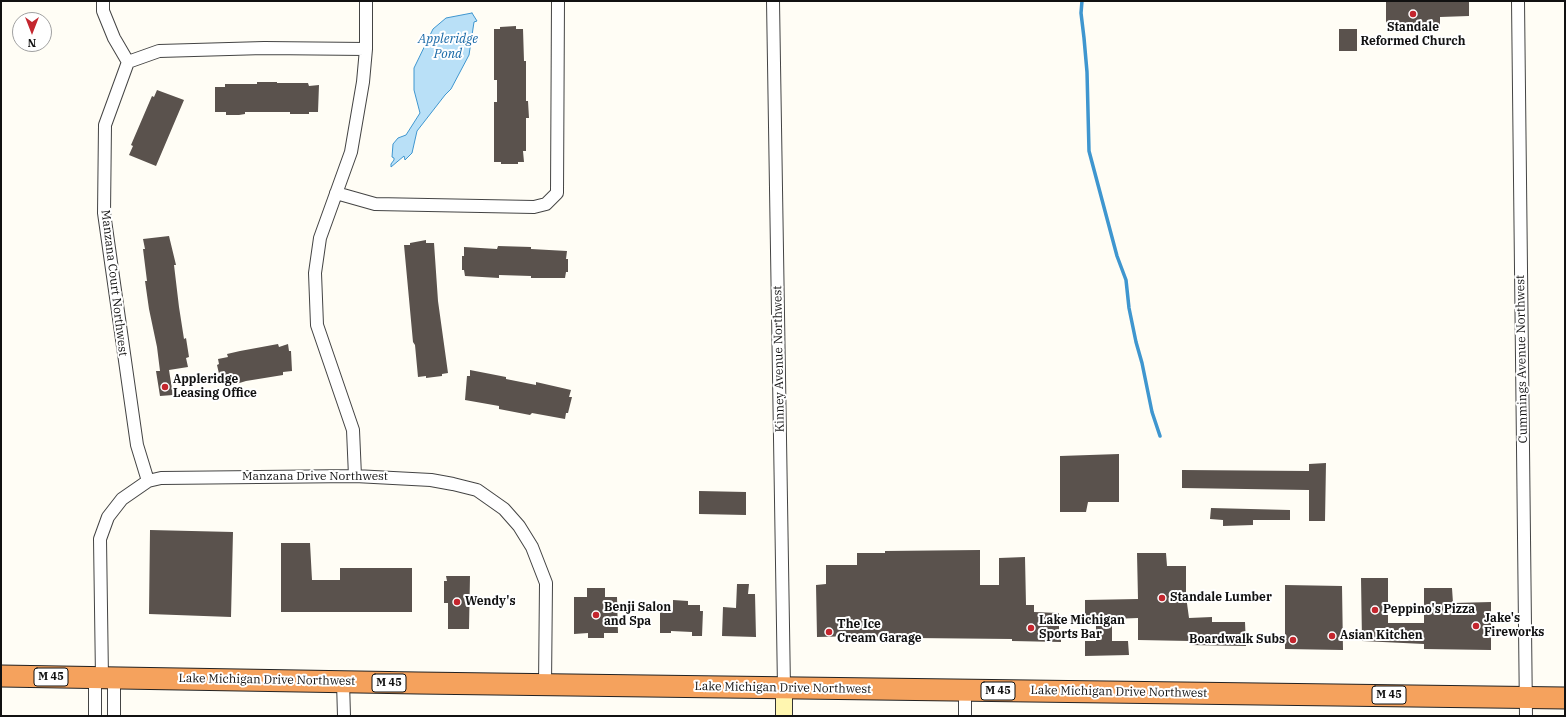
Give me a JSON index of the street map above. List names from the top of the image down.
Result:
{
  "streets": {
    "highway": ["M 45", "Lake Michigan Drive Northwest"],
    "street": [
      "Manzana Court Northwest",
      "Kinney Avenue Northwest",
      "Cummings Avenue Northwest",
      "Manzana Drive Northwest"
    ]
  },
  "crossings": [
    ["Manzana Court Northwest", "Manzana Drive Northwest"],
    ["Kinney Avenue Northwest", "Lake Michigan Drive Northwest"],
    ["Cummings Avenue Northwest", "Lake Michigan Drive Northwest"],
    ["Manzana Drive Northwest", "Lake Michigan Drive Northwest"]
  ],
  "water": ["Appleridge Pond"],
  "places": [
    "Standale Reformed Church",
    "Appleridge Leasing Office",
    "Standale Lumber",
    "Wendy's",
    "Peppino's Pizza",
    "Benji Salon and Spa",
    "Jake's Fireworks",
    "Lake Michigan Sports Bar",
    "The Ice Cream Garage",
    "Asian Kitchen",
    "Boardwalk Subs"
  ],
  "north": "bottom"
}
